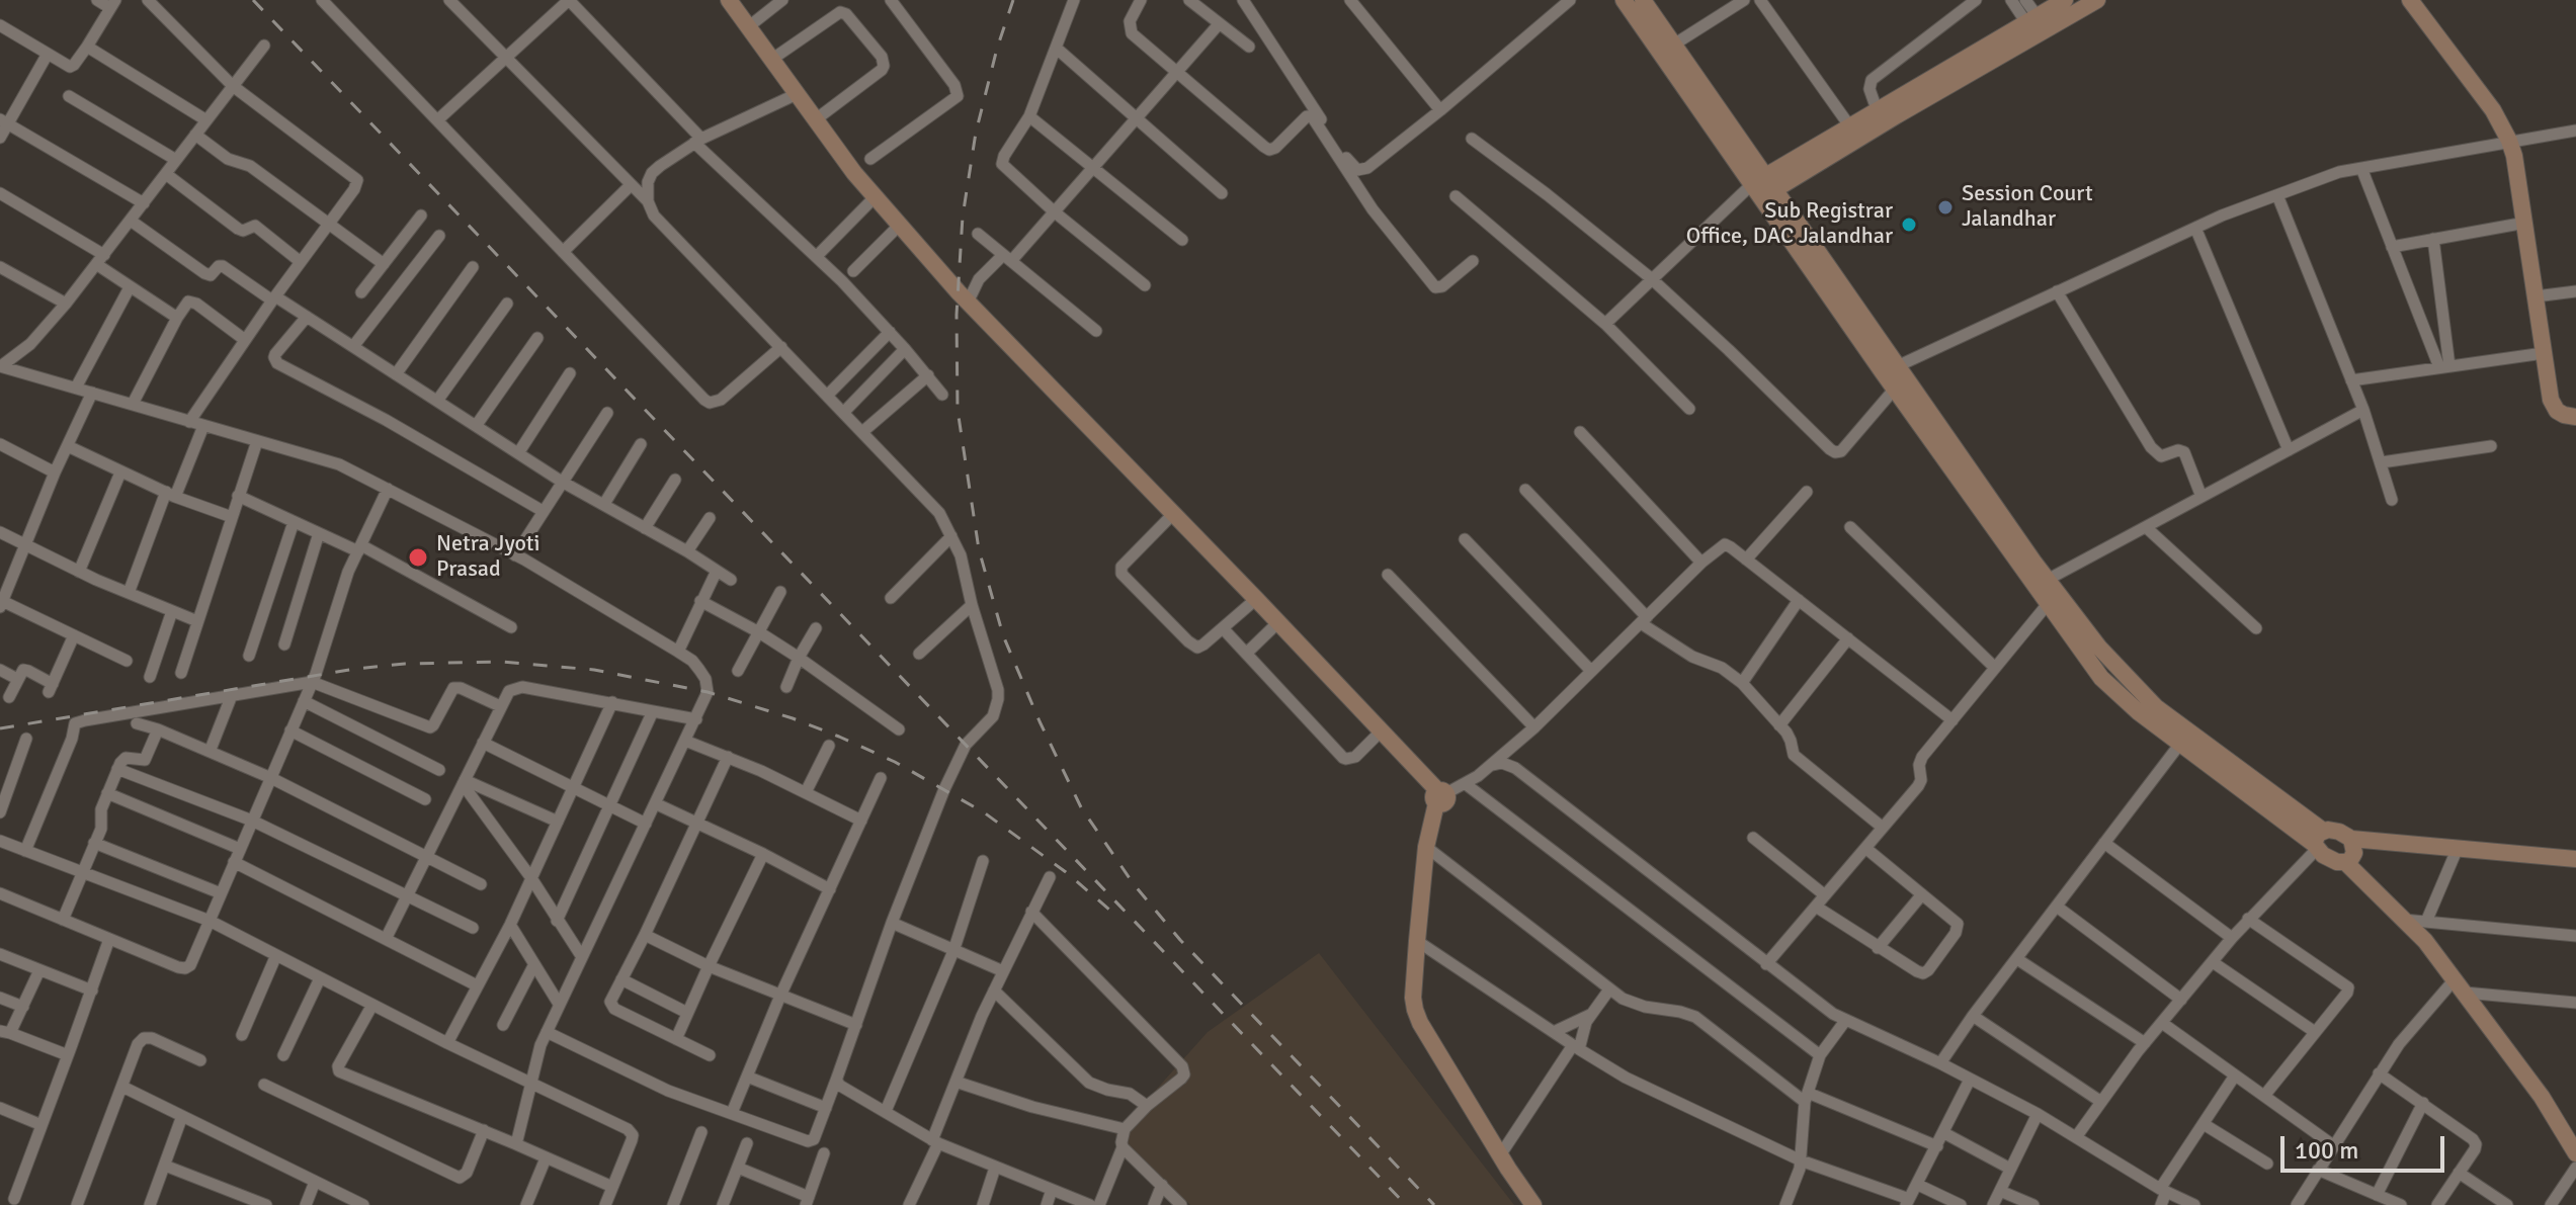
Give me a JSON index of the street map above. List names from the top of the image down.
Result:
{
  "places": ["Session Court Jalandhar", "Sub Registrar Office, DAC Jalandhar", "Netra Jyoti Prasad"],
  "scale_bar": "100 m"
}
